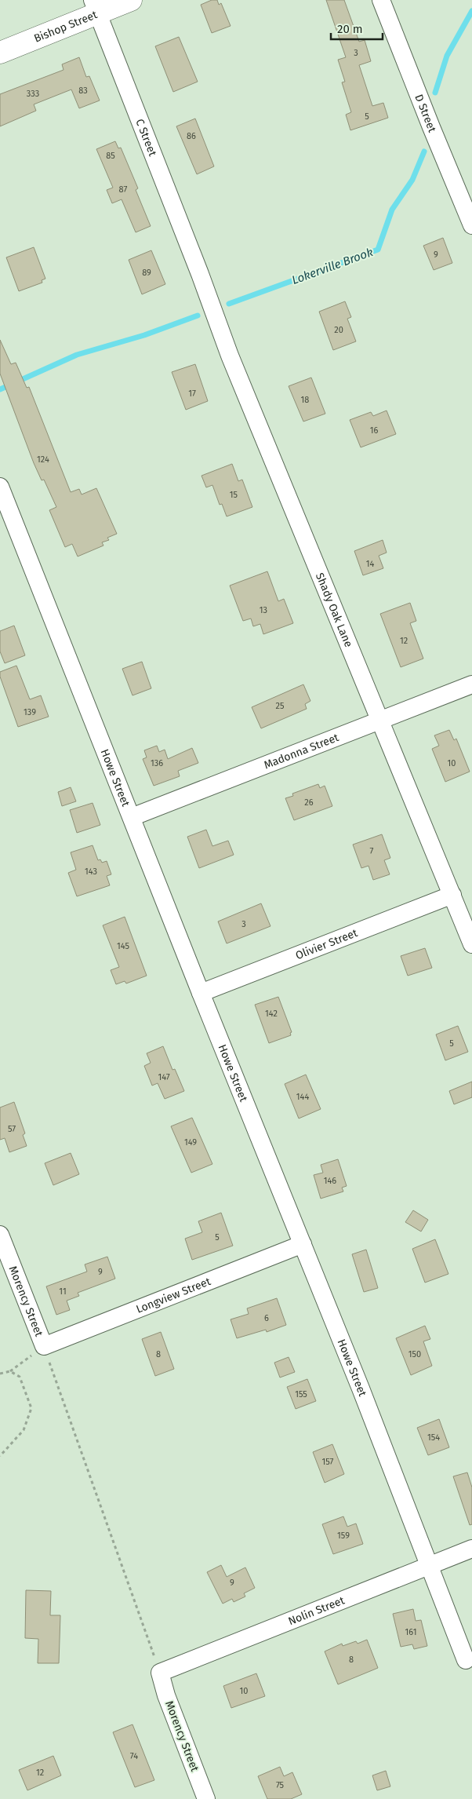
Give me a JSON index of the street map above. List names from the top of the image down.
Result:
{
  "streets": {
    "street": [
      "Bishop Street",
      "D Street",
      "C Street",
      "Shady Oak Lane",
      "Madonna Street",
      "Howe Street",
      "Olivier Street",
      "Longview Street",
      "Morency Street",
      "Nolin Street"
    ]
  },
  "crossings": [
    ["Bishop Street", "C Street"],
    ["C Street", "Shady Oak Lane"],
    ["Shady Oak Lane", "Madonna Street"],
    ["Shady Oak Lane", "Olivier Street"],
    ["Madonna Street", "Howe Street"],
    ["Howe Street", "Olivier Street"],
    ["Howe Street", "Longview Street"],
    ["Howe Street", "Nolin Street"],
    ["Longview Street", "Morency Street"],
    ["Morency Street", "Nolin Street"]
  ],
  "water": ["Lokerville Brook"],
  "house_numbers": [
    "3",
    "83",
    "333",
    "5",
    "86",
    "85",
    "87",
    "9",
    "89",
    "20",
    "17",
    "18",
    "16",
    "124",
    "15",
    "14",
    "13",
    "12",
    "25",
    "139",
    "136",
    "10",
    "26",
    "7",
    "143",
    "3",
    "145",
    "142",
    "5",
    "147",
    "144",
    "57",
    "149",
    "146",
    "5",
    "9",
    "11",
    "6",
    "8",
    "150",
    "155",
    "154",
    "157",
    "159",
    "9",
    "161",
    "8",
    "10",
    "74",
    "12",
    "75"
  ],
  "scale_bar": "20 m"
}
